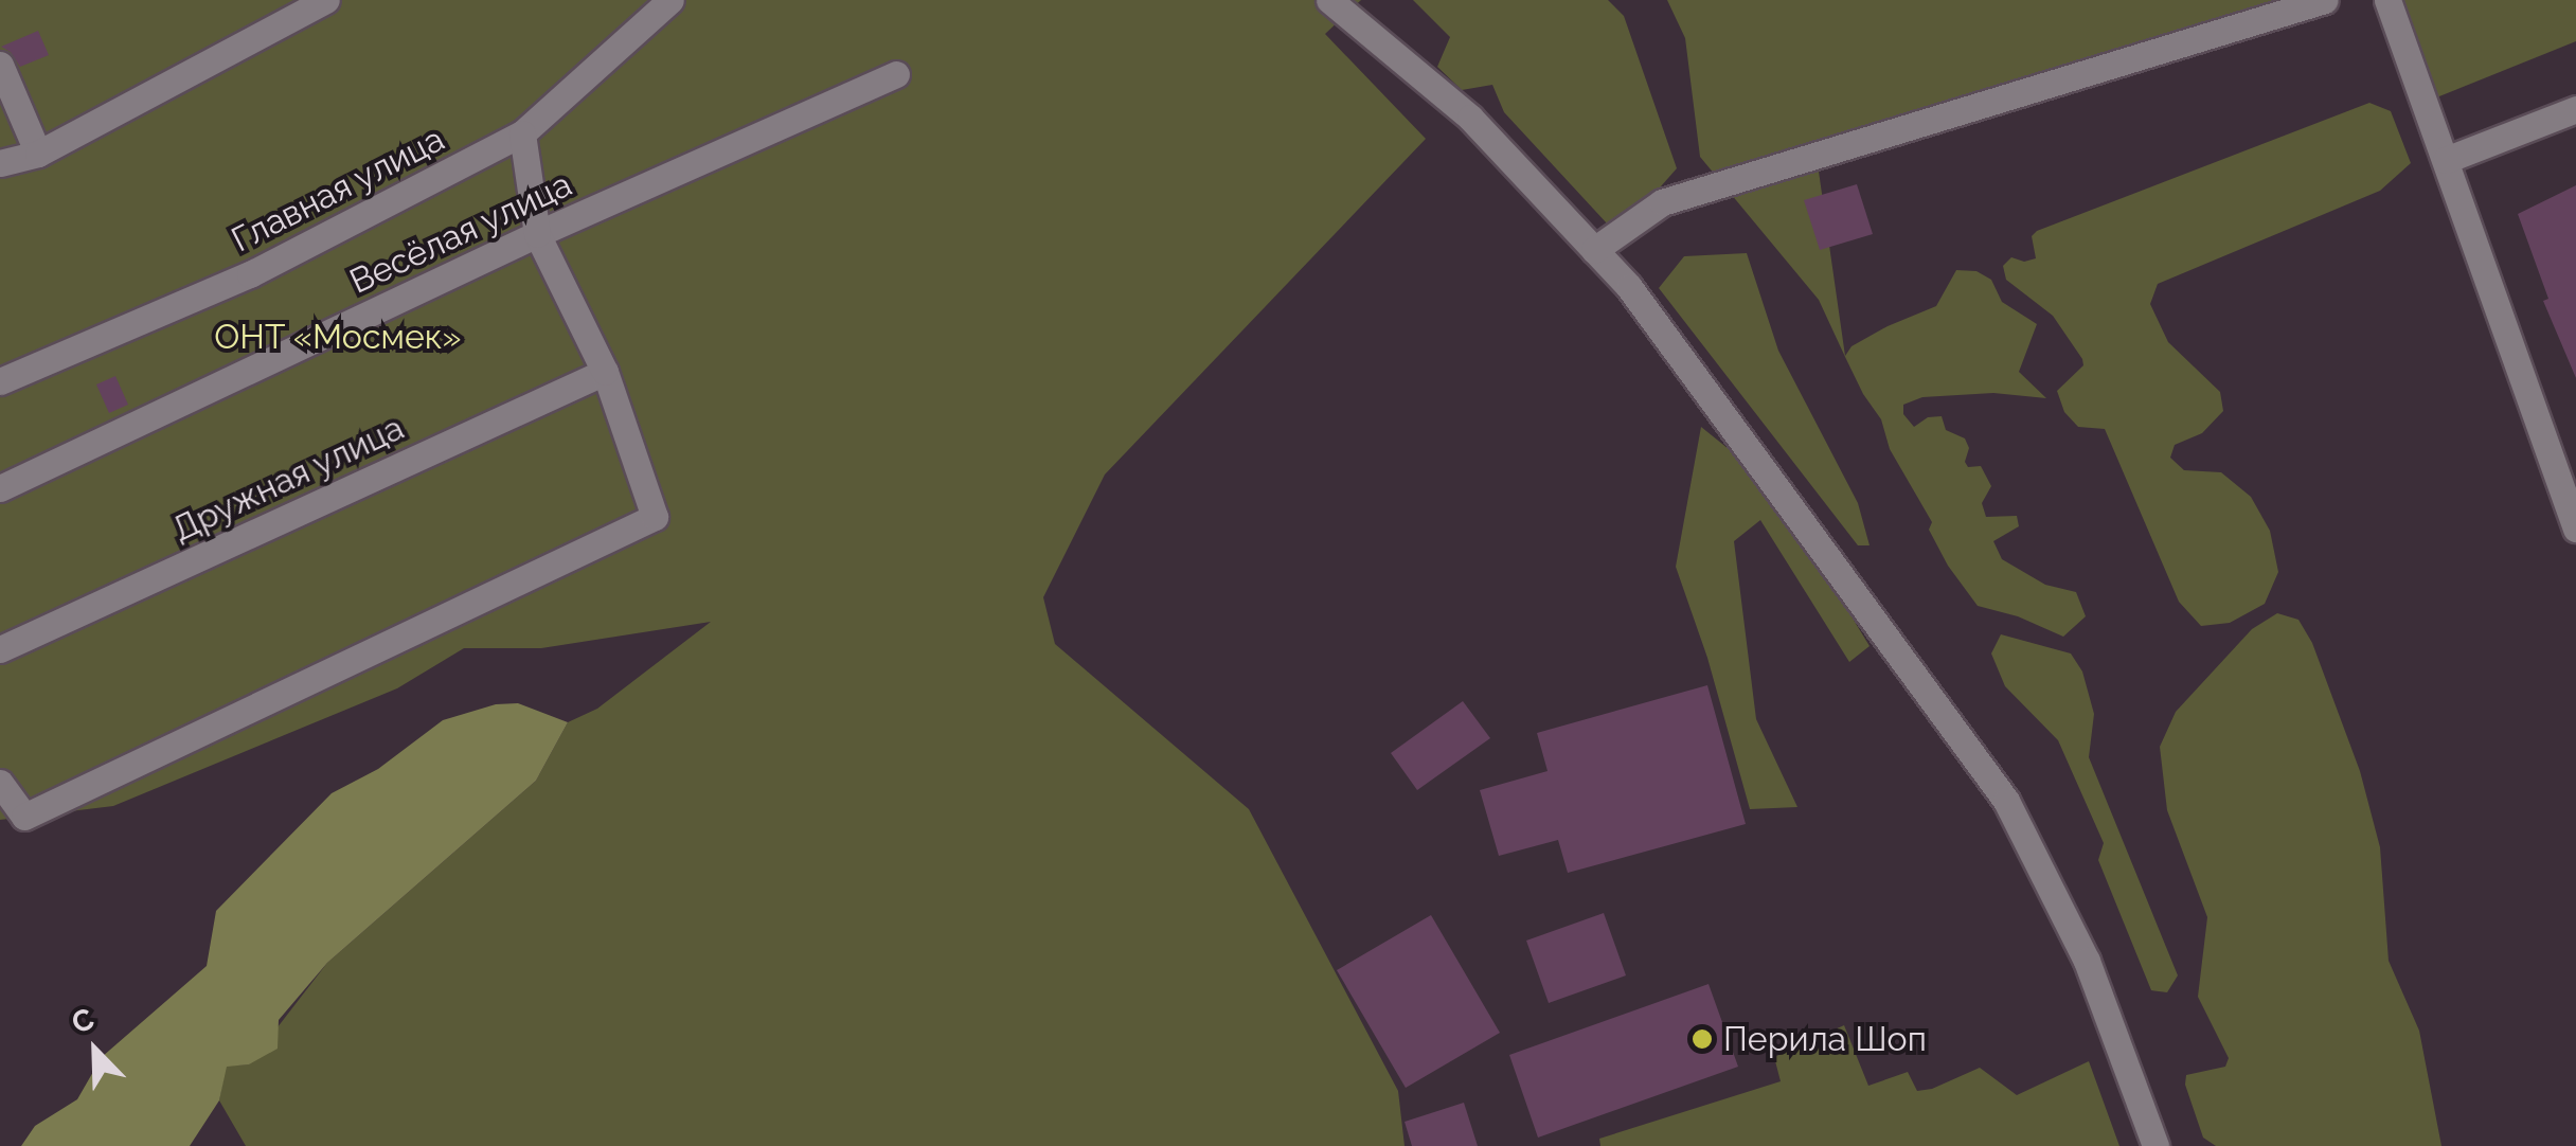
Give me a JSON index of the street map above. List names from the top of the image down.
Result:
{
  "streets": {
    "street": ["Главная улица", "Весёлая улица", "Дружная улица"]
  },
  "parks": ["ОНТ «Мосмек»"],
  "places": ["Перила Шоп"],
  "north": "top left"
}
